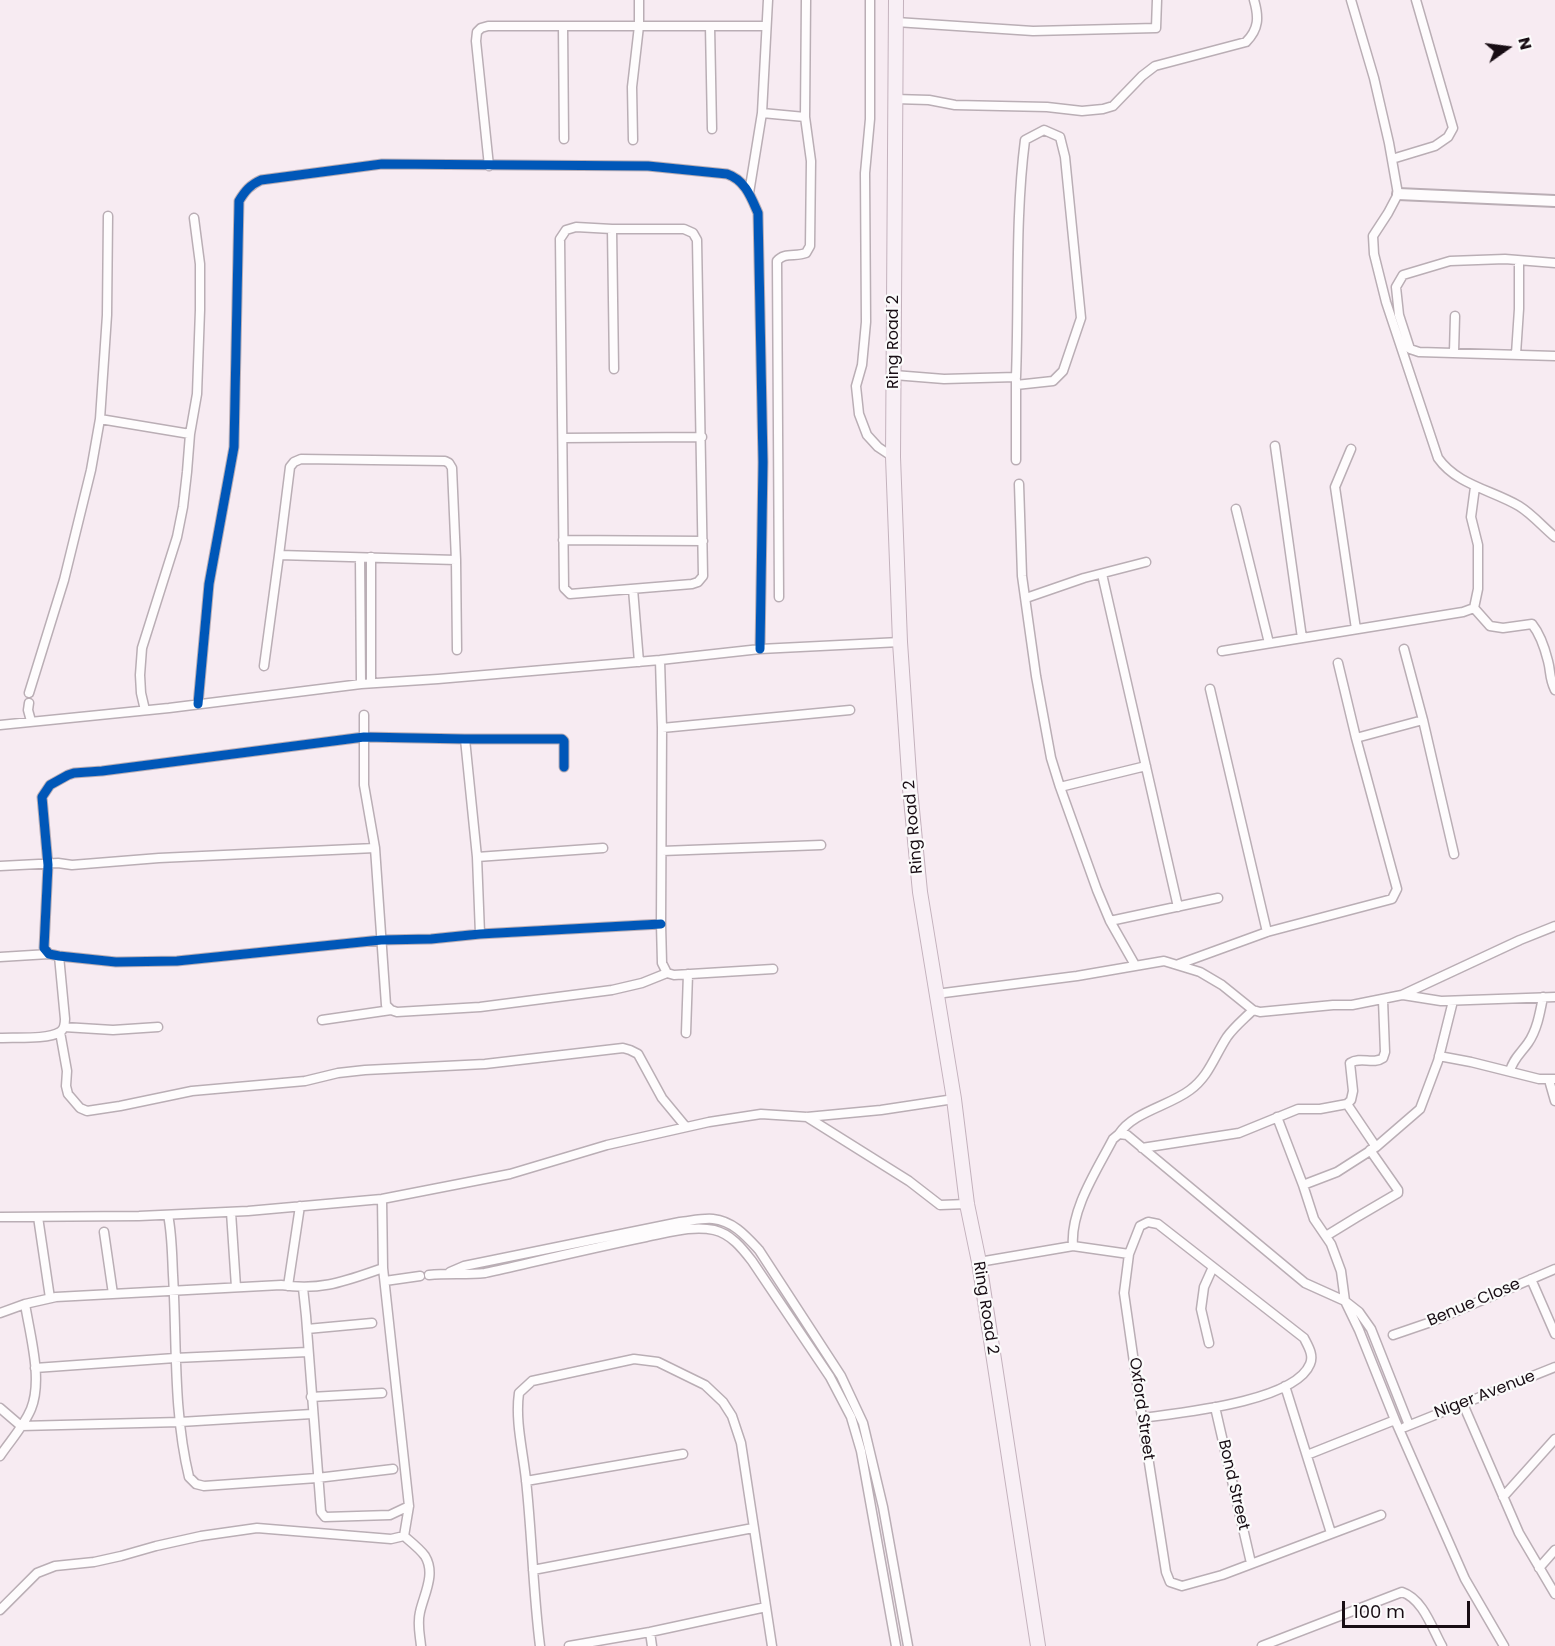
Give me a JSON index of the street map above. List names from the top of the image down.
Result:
{
  "streets": {
    "main road": ["Ring Road 2"],
    "street": [
      "Benue Close",
      "Niger Avenue",
      "Oxford Street",
      "Bond Street"
    ]
  },
  "crossings": [
    ["Oxford Street", "Bond Street"]
  ],
  "scale_bar": "100 m",
  "north": "right"
}
